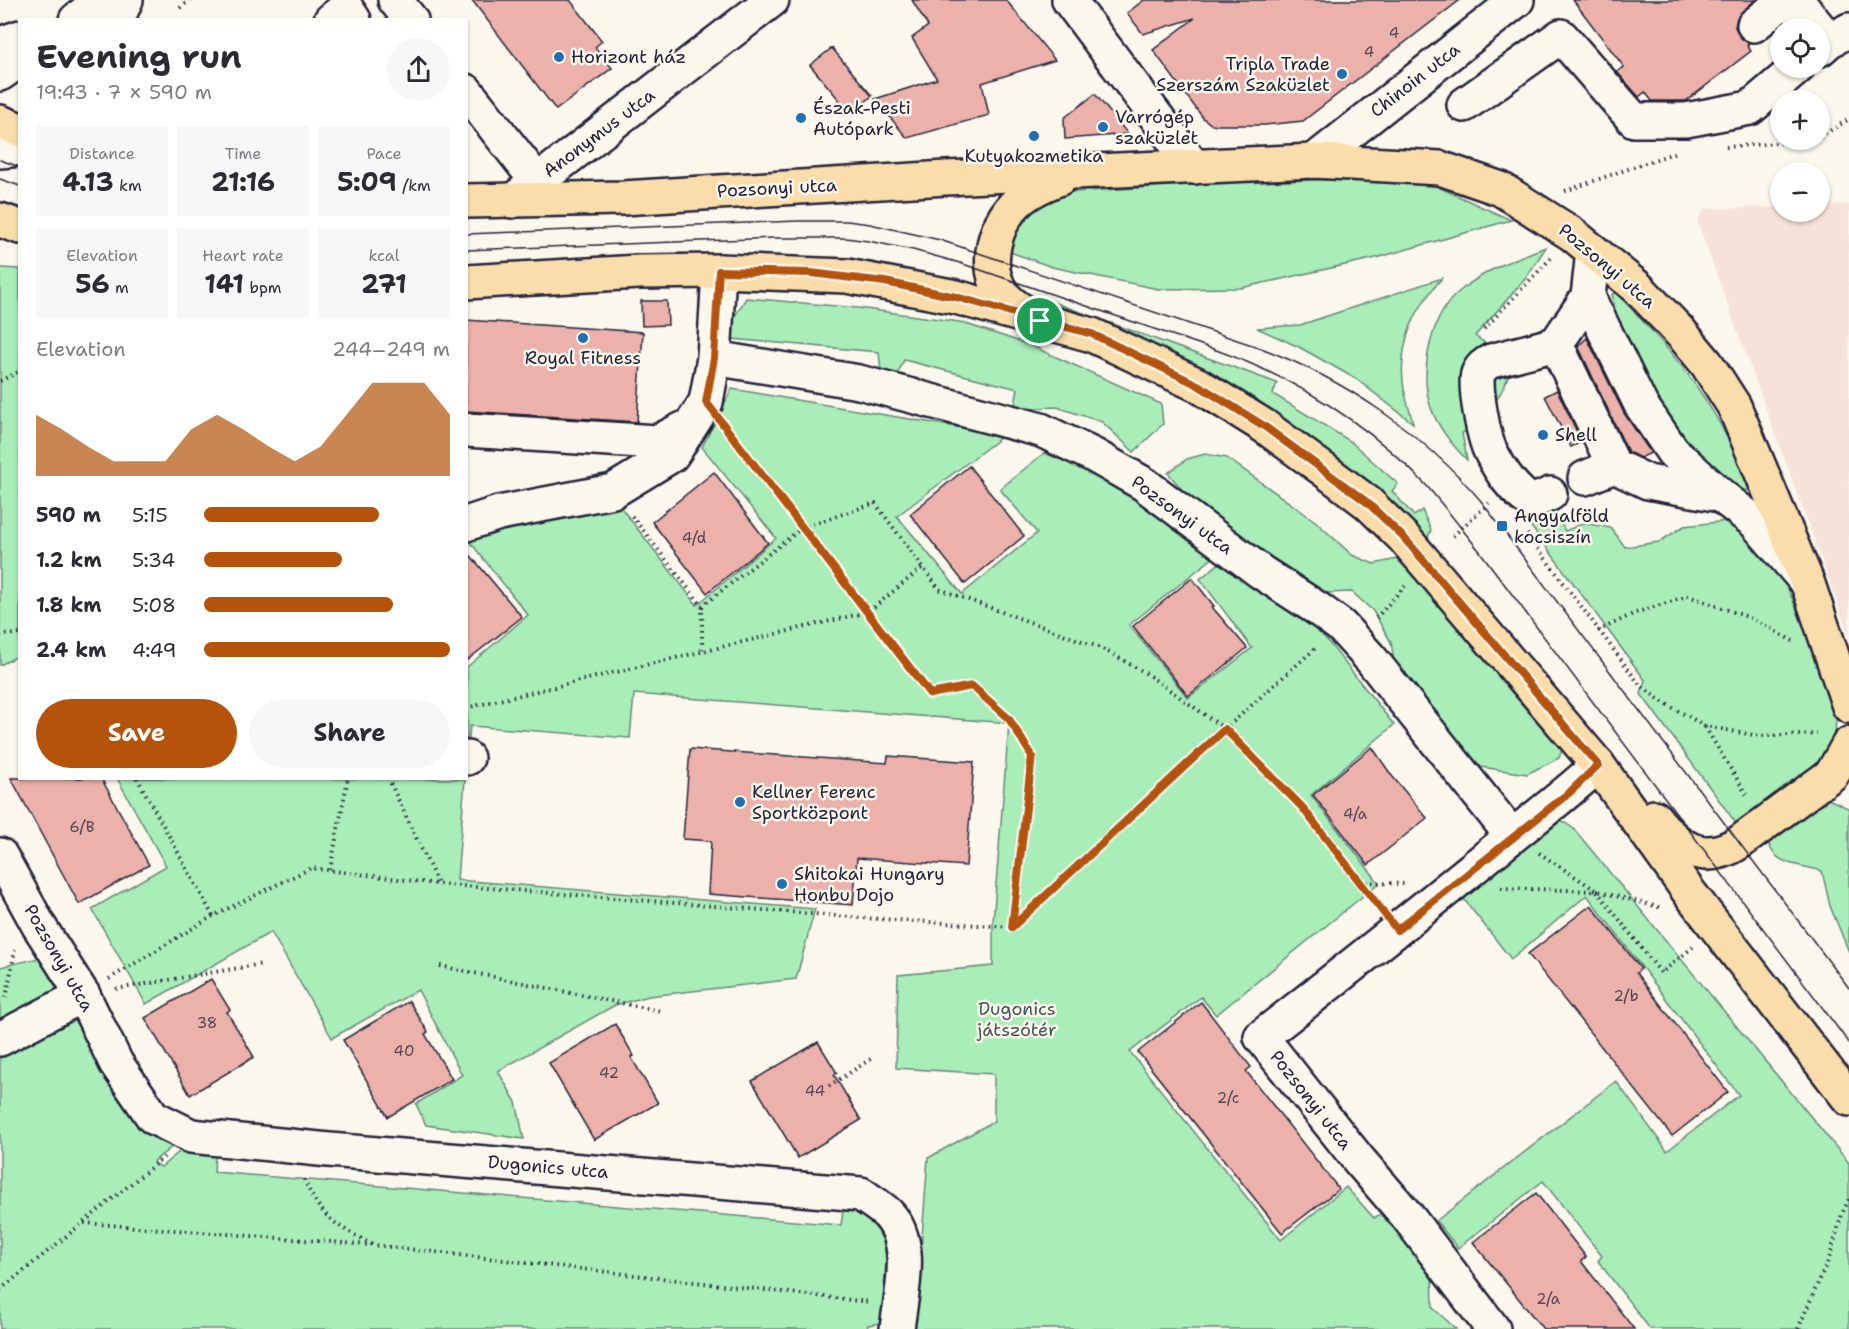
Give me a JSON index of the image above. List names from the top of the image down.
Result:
{
  "streets": {
    "main road": ["Pozsonyi utca"],
    "street": ["Chinoin utca", "Anonymus utca", "Dugonics utca"]
  },
  "crossings": [
    ["Chinoin utca", "Pozsonyi utca"],
    ["Anonymus utca", "Pozsonyi utca"],
    ["Pozsonyi utca", "Dugonics utca"]
  ],
  "parks": ["Dugonics játszótér"],
  "places": {
    "other": [
      "Horizont ház",
      "Tripla Trade Szerszám Szaküzlet",
      "Észak-Pesti Autópark",
      "Varrógép szaküzlet",
      "Kutyakozmetika",
      "Royal Fitness",
      "Shell",
      "Kellner Ferenc Sportközpont",
      "Shitokai Hungary Honbu Dojo"
    ],
    "transit": ["Angyalföld kocsiszín"]
  },
  "house_numbers": [
    "4",
    "4",
    "4/d",
    "4/a",
    "6/B",
    "2/b",
    "38",
    "40",
    "42",
    "44",
    "2/c",
    "2/a"
  ],
  "page": {
    "map_buttons": ["+", "−"],
    "heading": ["Evening run", "19:43 · 7 × 590 m"],
    "stats": [
      ["Distance", "4.13 km"],
      ["Time", "21:16"],
      ["Pace", "5:09 /km"],
      ["Elevation", "56 m"],
      ["Heart rate", "141 bpm"],
      ["kcal", "271"]
    ],
    "chart": ["Elevation", "244–249 m"],
    "list": [
      {
        "name": "590 m",
        "note": "5:15"
      },
      {
        "name": "1.2 km",
        "note": "5:34"
      },
      {
        "name": "1.8 km",
        "note": "5:08"
      },
      {
        "name": "2.4 km",
        "note": "4:49"
      }
    ],
    "buttons": ["Save", "Share"]
  }
}
